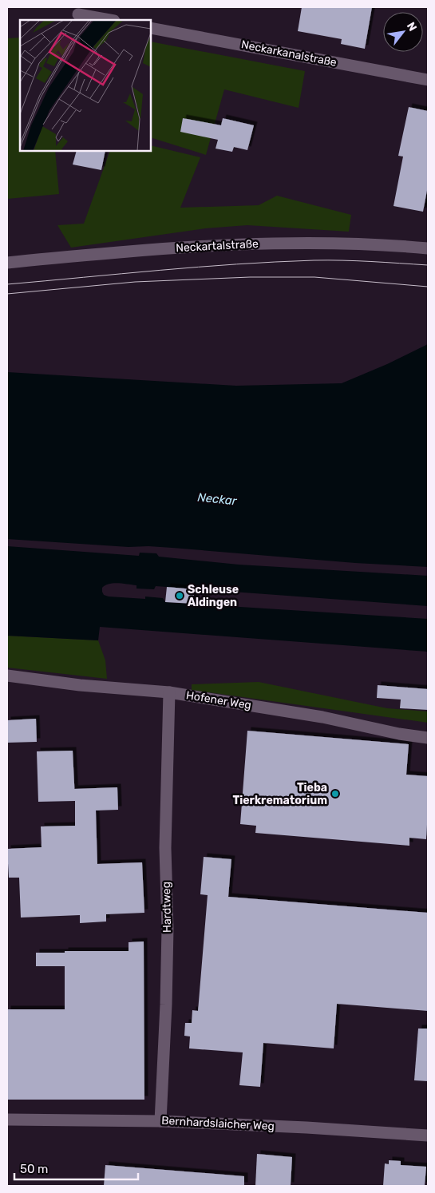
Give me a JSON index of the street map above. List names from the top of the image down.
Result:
{
  "streets": {
    "street": [
      "Neckarkanalstraße",
      "Neckartalstraße",
      "Hofener Weg",
      "Hardtweg",
      "Bernhardslaicher Weg"
    ]
  },
  "crossings": [
    ["Hofener Weg", "Hardtweg"],
    ["Hardtweg", "Bernhardslaicher Weg"]
  ],
  "water": ["Neckar"],
  "places": ["Schleuse Aldingen", "Tieba Tierkrematorium"],
  "scale_bar": "50 m",
  "north": "top right"
}
